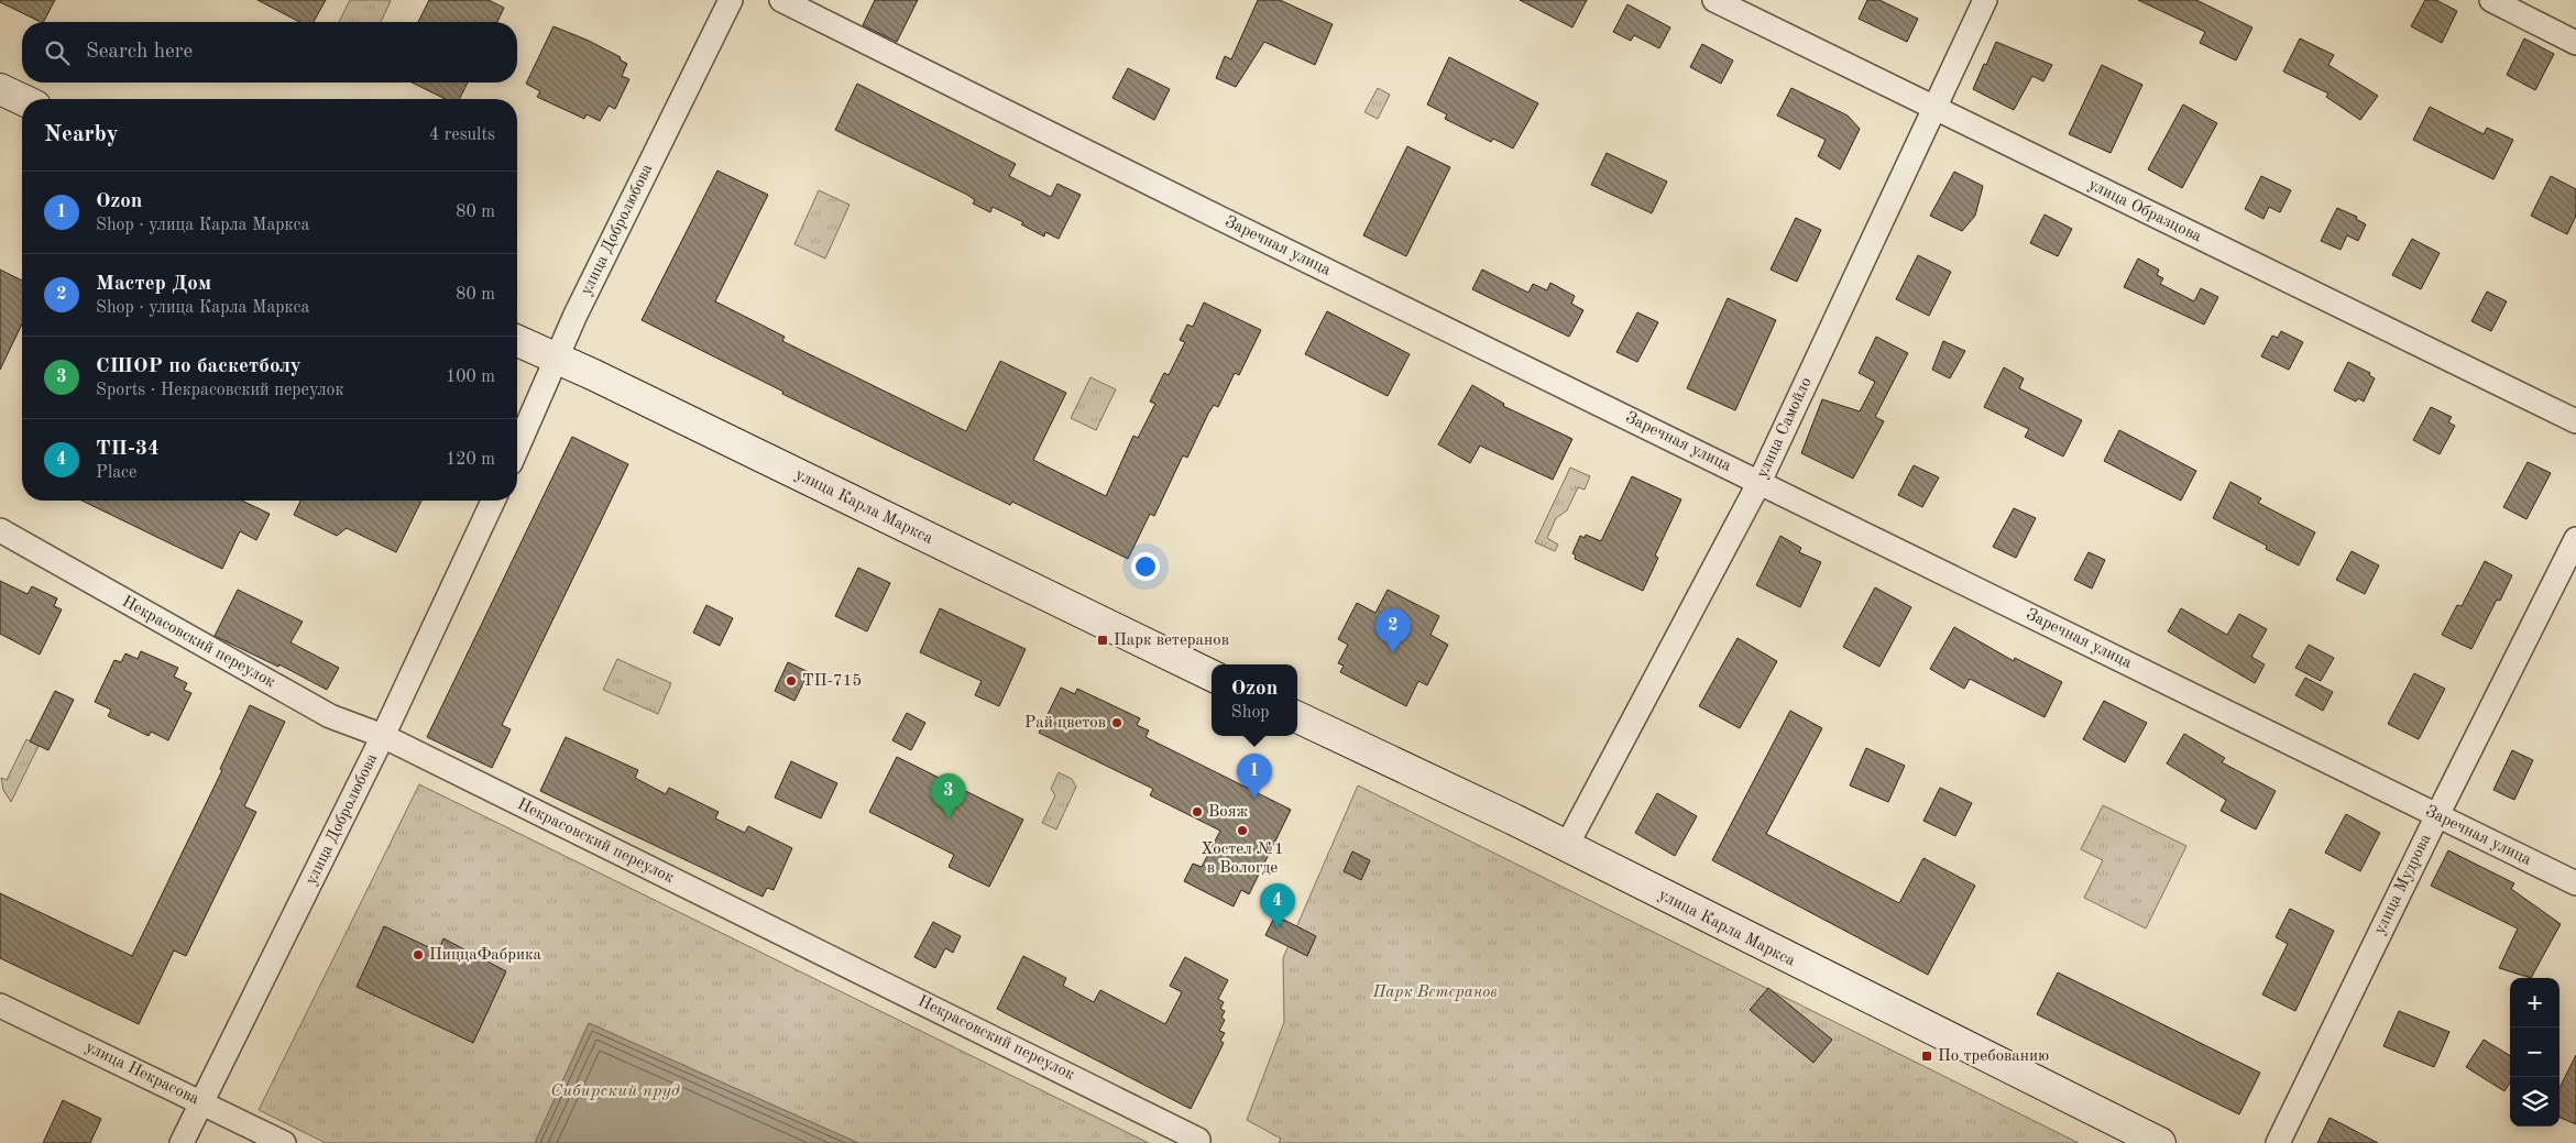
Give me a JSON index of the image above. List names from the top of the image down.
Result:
{
  "streets": {
    "street": [
      "улица Образцова",
      "улица Добролюбова",
      "Заречная улица",
      "улица Самойло",
      "улица Карла Маркса",
      "Некрасовский переулок",
      "улица Мудрова",
      "улица Некрасова"
    ]
  },
  "crossings": [
    ["улица Образцова", "улица Самойло"],
    ["улица Добролюбова", "улица Карла Маркса"],
    ["улица Добролюбова", "Некрасовский переулок"],
    ["улица Добролюбова", "улица Некрасова"],
    ["Заречная улица", "улица Самойло"],
    ["Заречная улица", "улица Мудрова"],
    ["улица Самойло", "улица Карла Маркса"]
  ],
  "water": ["Сибирский пруд"],
  "parks": ["Парк Ветеранов"],
  "places": {
    "transit": ["Парк ветеранов", "По требованию"],
    "other": [
      "ТП-715",
      "Рай цветов",
      "Вояж",
      "Хостел №1 в Вологде",
      "ПиццаФабрика"
    ]
  },
  "page": {
    "search": "Search here",
    "heading": ["Nearby", "4 results"],
    "list": [
      {
        "mark": "1",
        "name": "Ozon",
        "note": "Shop · улица Карла Маркса",
        "value": "80 m"
      },
      {
        "mark": "2",
        "name": "Мастер Дом",
        "note": "Shop · улица Карла Маркса",
        "value": "80 m"
      },
      {
        "mark": "3",
        "name": "СШОР по баскетболу",
        "note": "Sports · Некрасовский переулок",
        "value": "100 m"
      },
      {
        "mark": "4",
        "name": "ТП-34",
        "note": "Place",
        "value": "120 m"
      }
    ],
    "pins": [
      "2",
      "1",
      "3",
      "4"
    ],
    "popup": ["Ozon", "Shop"],
    "map_buttons": ["+", "−"]
  }
}
